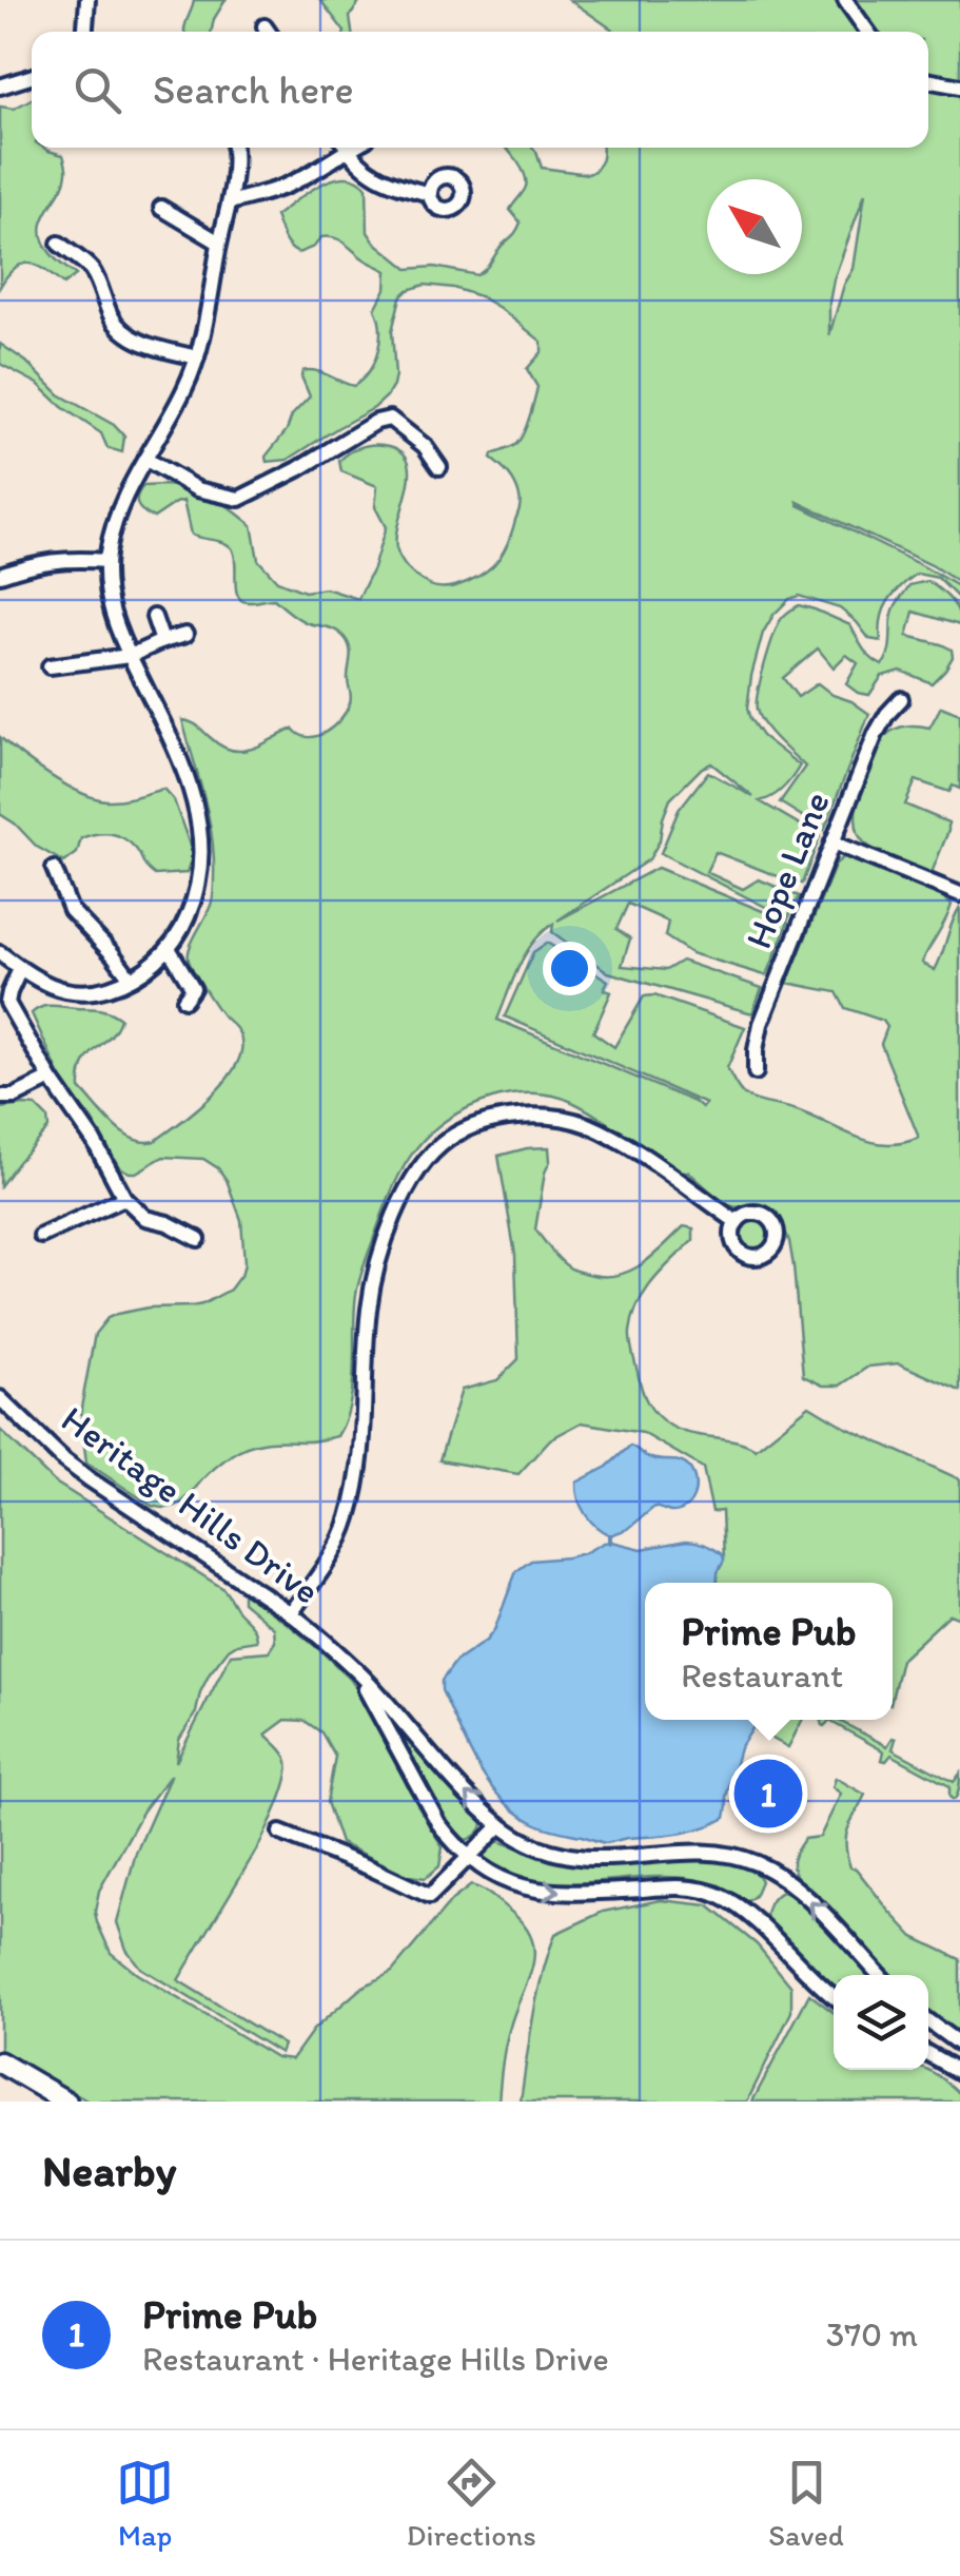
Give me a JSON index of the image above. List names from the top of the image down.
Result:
{
  "streets": {
    "street": ["Hope Lane", "Heritage Hills Drive"]
  },
  "north": "top left",
  "page": {
    "search": "Search here",
    "popup": ["Prime Pub", "Restaurant"],
    "pins": "1",
    "heading": "Nearby",
    "list": [
      {
        "mark": "1",
        "name": "Prime Pub",
        "note": "Restaurant · Heritage Hills Drive",
        "value": "370 m"
      }
    ],
    "nav": ["Map", "Directions", "Saved"]
  }
}
